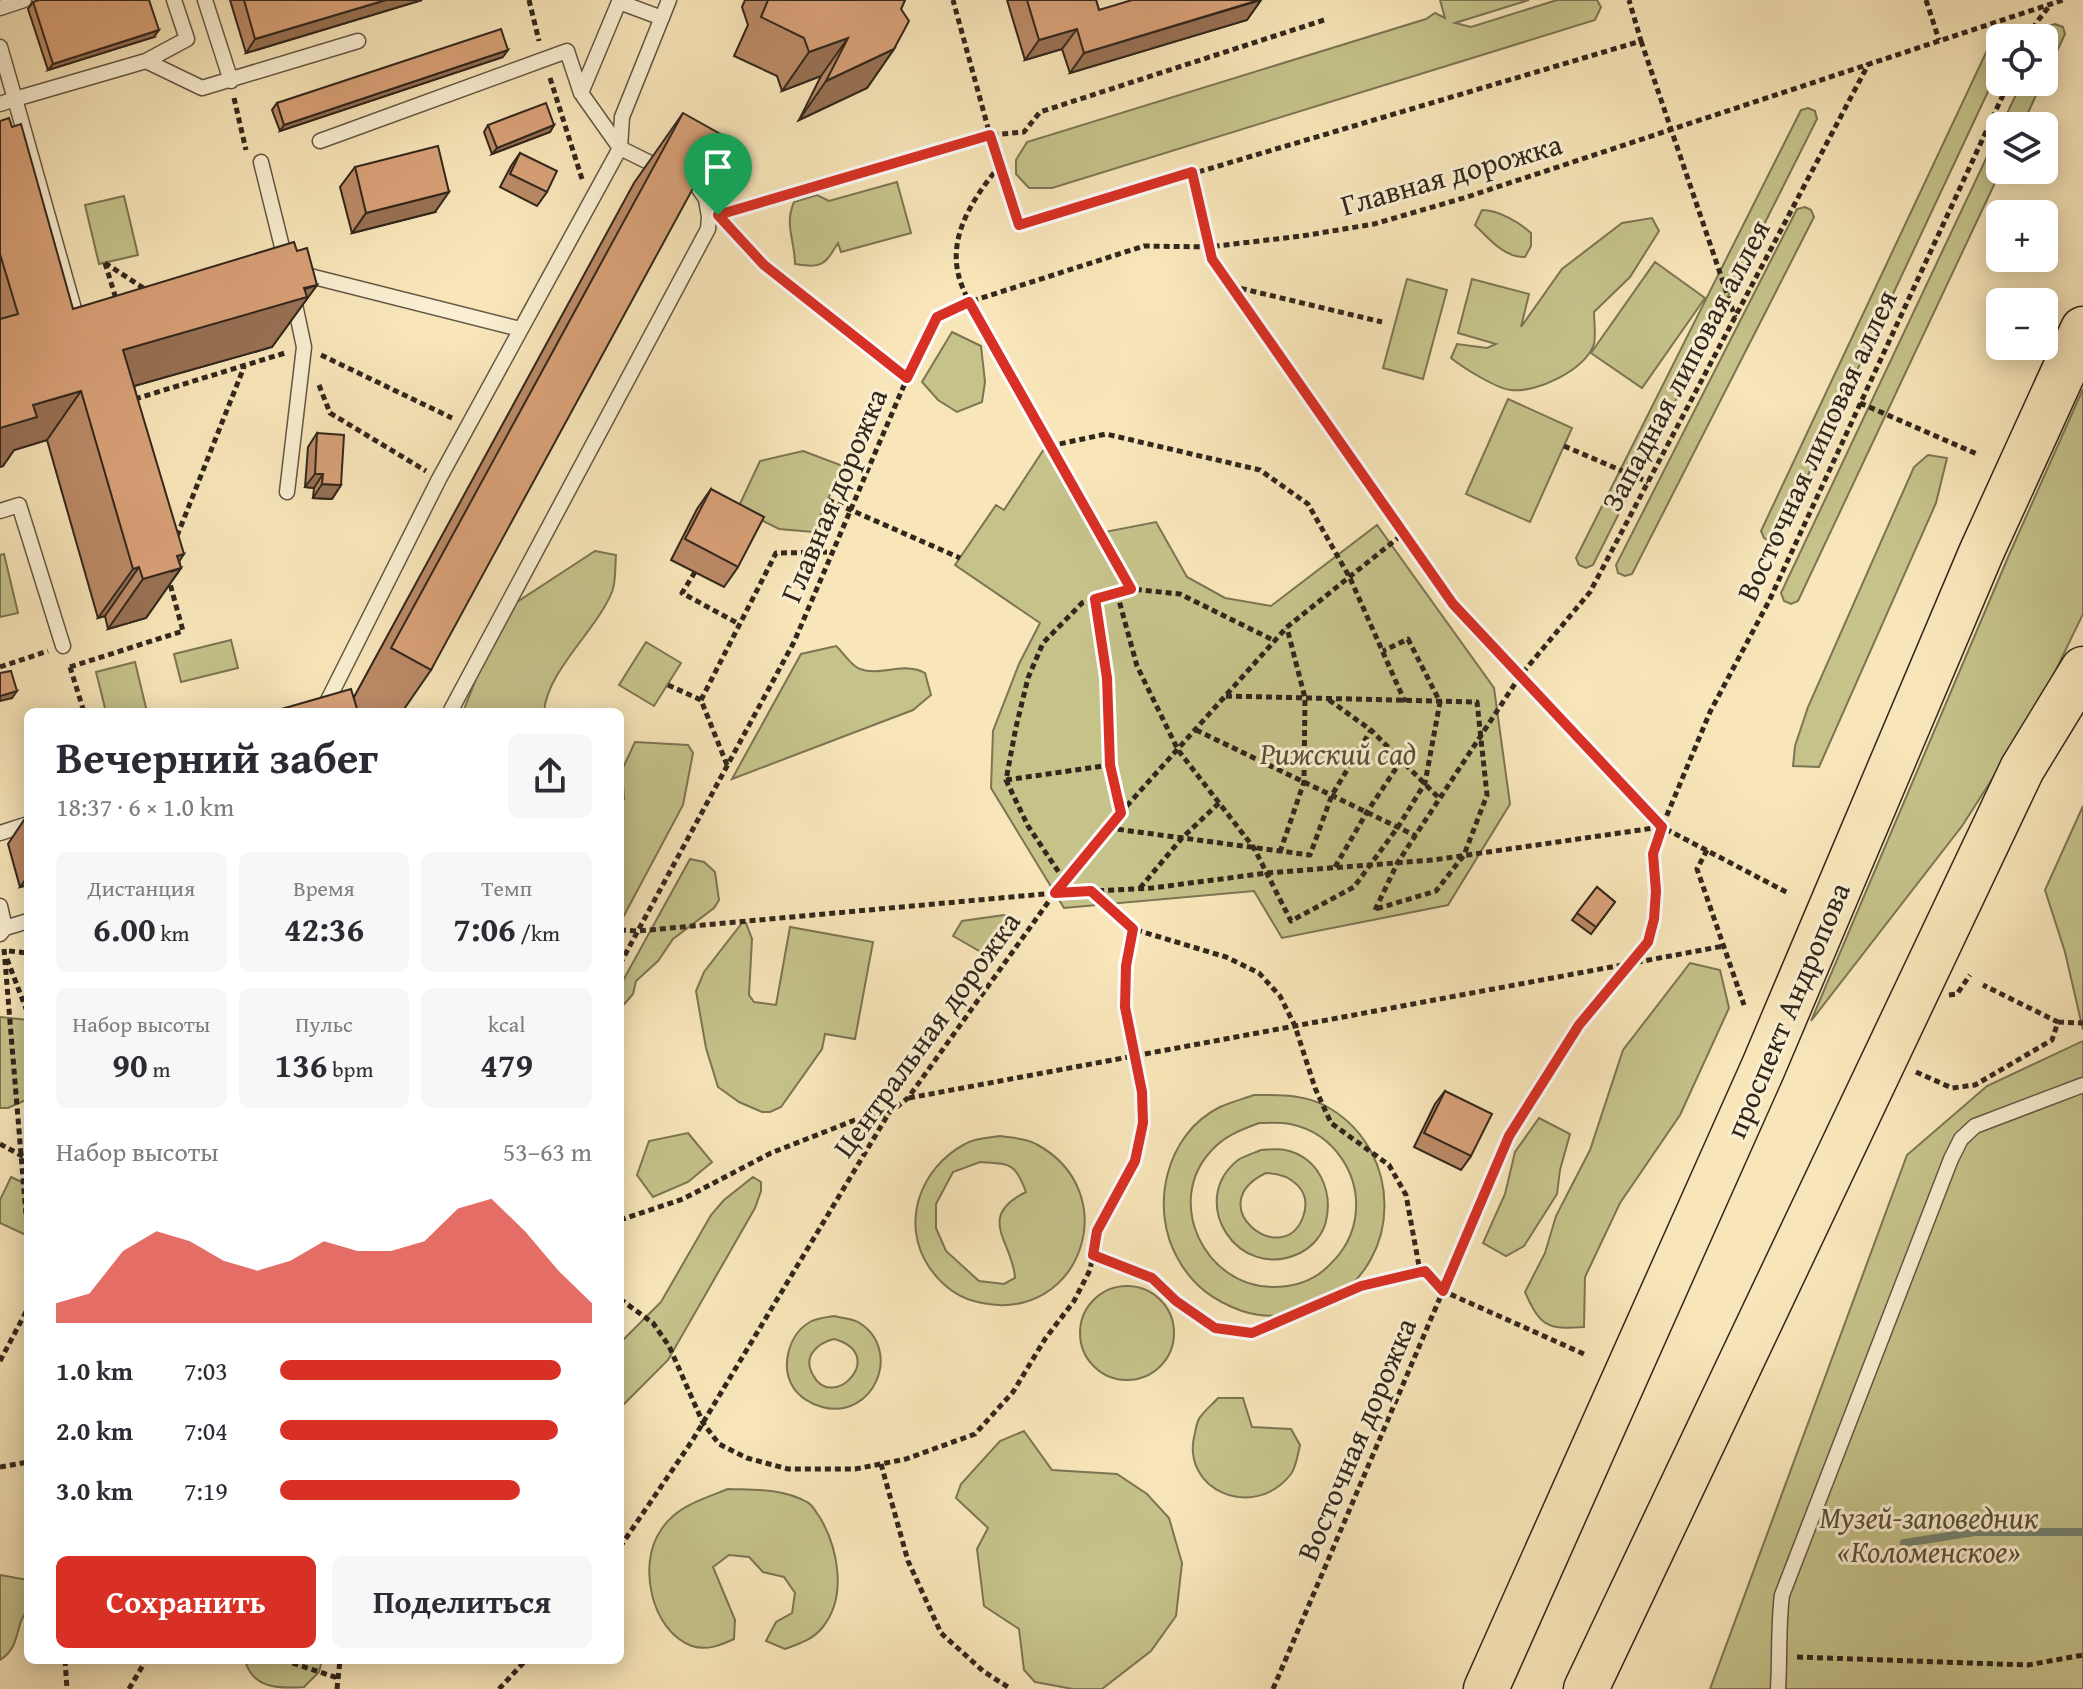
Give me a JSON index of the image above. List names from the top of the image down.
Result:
{
  "streets": {
    "main road": ["проспект Андропова"],
    "path": [
      "Главная дорожка",
      "Западная липовая аллея",
      "Восточная липовая аллея",
      "Центральная дорожка",
      "Восточная дорожка"
    ]
  },
  "crossings": [
    ["Главная дорожка", "Западная липовая аллея"],
    ["Восточная липовая аллея", "Восточная дорожка"]
  ],
  "parks": ["Рижский сад", "Музей-заповедник «Коломенское»"],
  "page": {
    "map_buttons": ["+", "−"],
    "heading": ["Вечерний забег", "18:37 · 6 × 1.0 km"],
    "stats": [
      ["Дистанция", "6.00 km"],
      ["Время", "42:36"],
      ["Темп", "7:06 /km"],
      ["Набор высоты", "90 m"],
      ["Пульс", "136 bpm"],
      ["kcal", "479"]
    ],
    "chart": ["Набор высоты", "53–63 m"],
    "list": [
      {
        "name": "1.0 km",
        "note": "7:03"
      },
      {
        "name": "2.0 km",
        "note": "7:04"
      },
      {
        "name": "3.0 km",
        "note": "7:19"
      }
    ],
    "buttons": ["Сохранить", "Поделиться"]
  }
}
